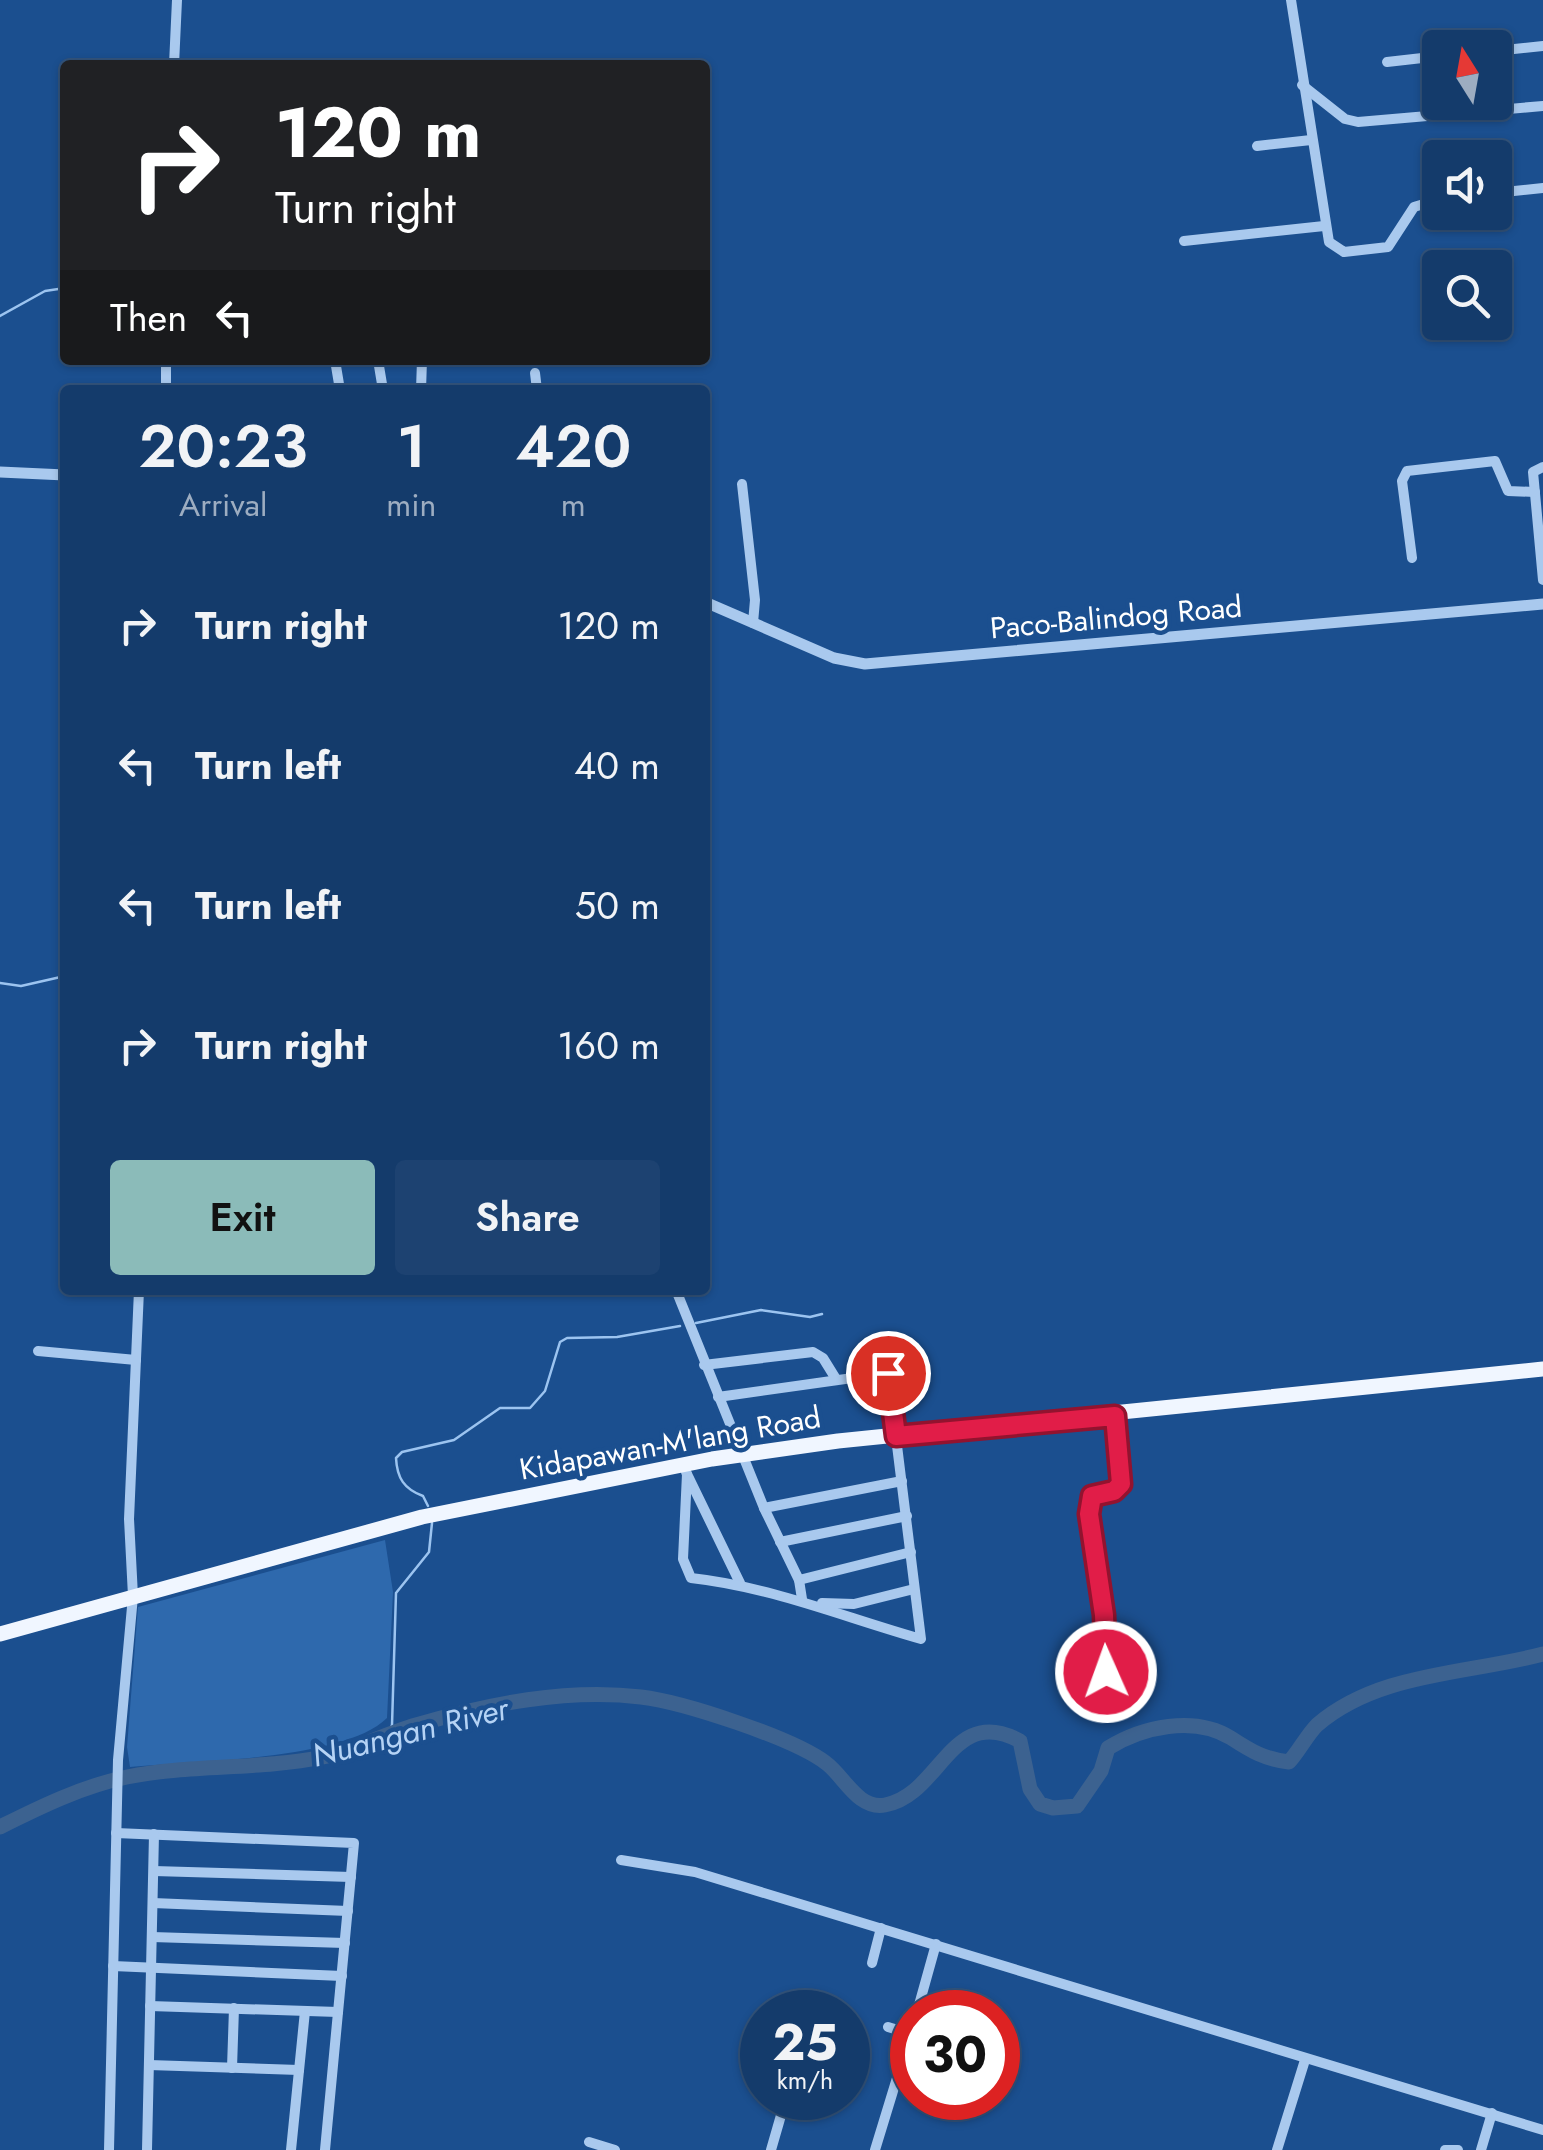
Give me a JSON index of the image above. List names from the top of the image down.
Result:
{
  "streets": {
    "main road": ["Kidapawan-M'lang Road"],
    "street": ["Paco-Balindog Road"]
  },
  "water": ["Nuangan River"],
  "north": "top",
  "page": {
    "turn": ["120 m", "Turn right"],
    "then": "Then",
    "eta": [
      "20:23",
      "Arrival",
      "1",
      "min",
      "420",
      "m"
    ],
    "list": [
      {
        "name": "Turn right",
        "value": "120 m"
      },
      {
        "name": "Turn left",
        "value": "40 m"
      },
      {
        "name": "Turn left",
        "value": "50 m"
      },
      {
        "name": "Turn right",
        "value": "160 m"
      }
    ],
    "buttons": ["Exit", "Share"],
    "speed": "25 km/h",
    "limit": "30"
  }
}
